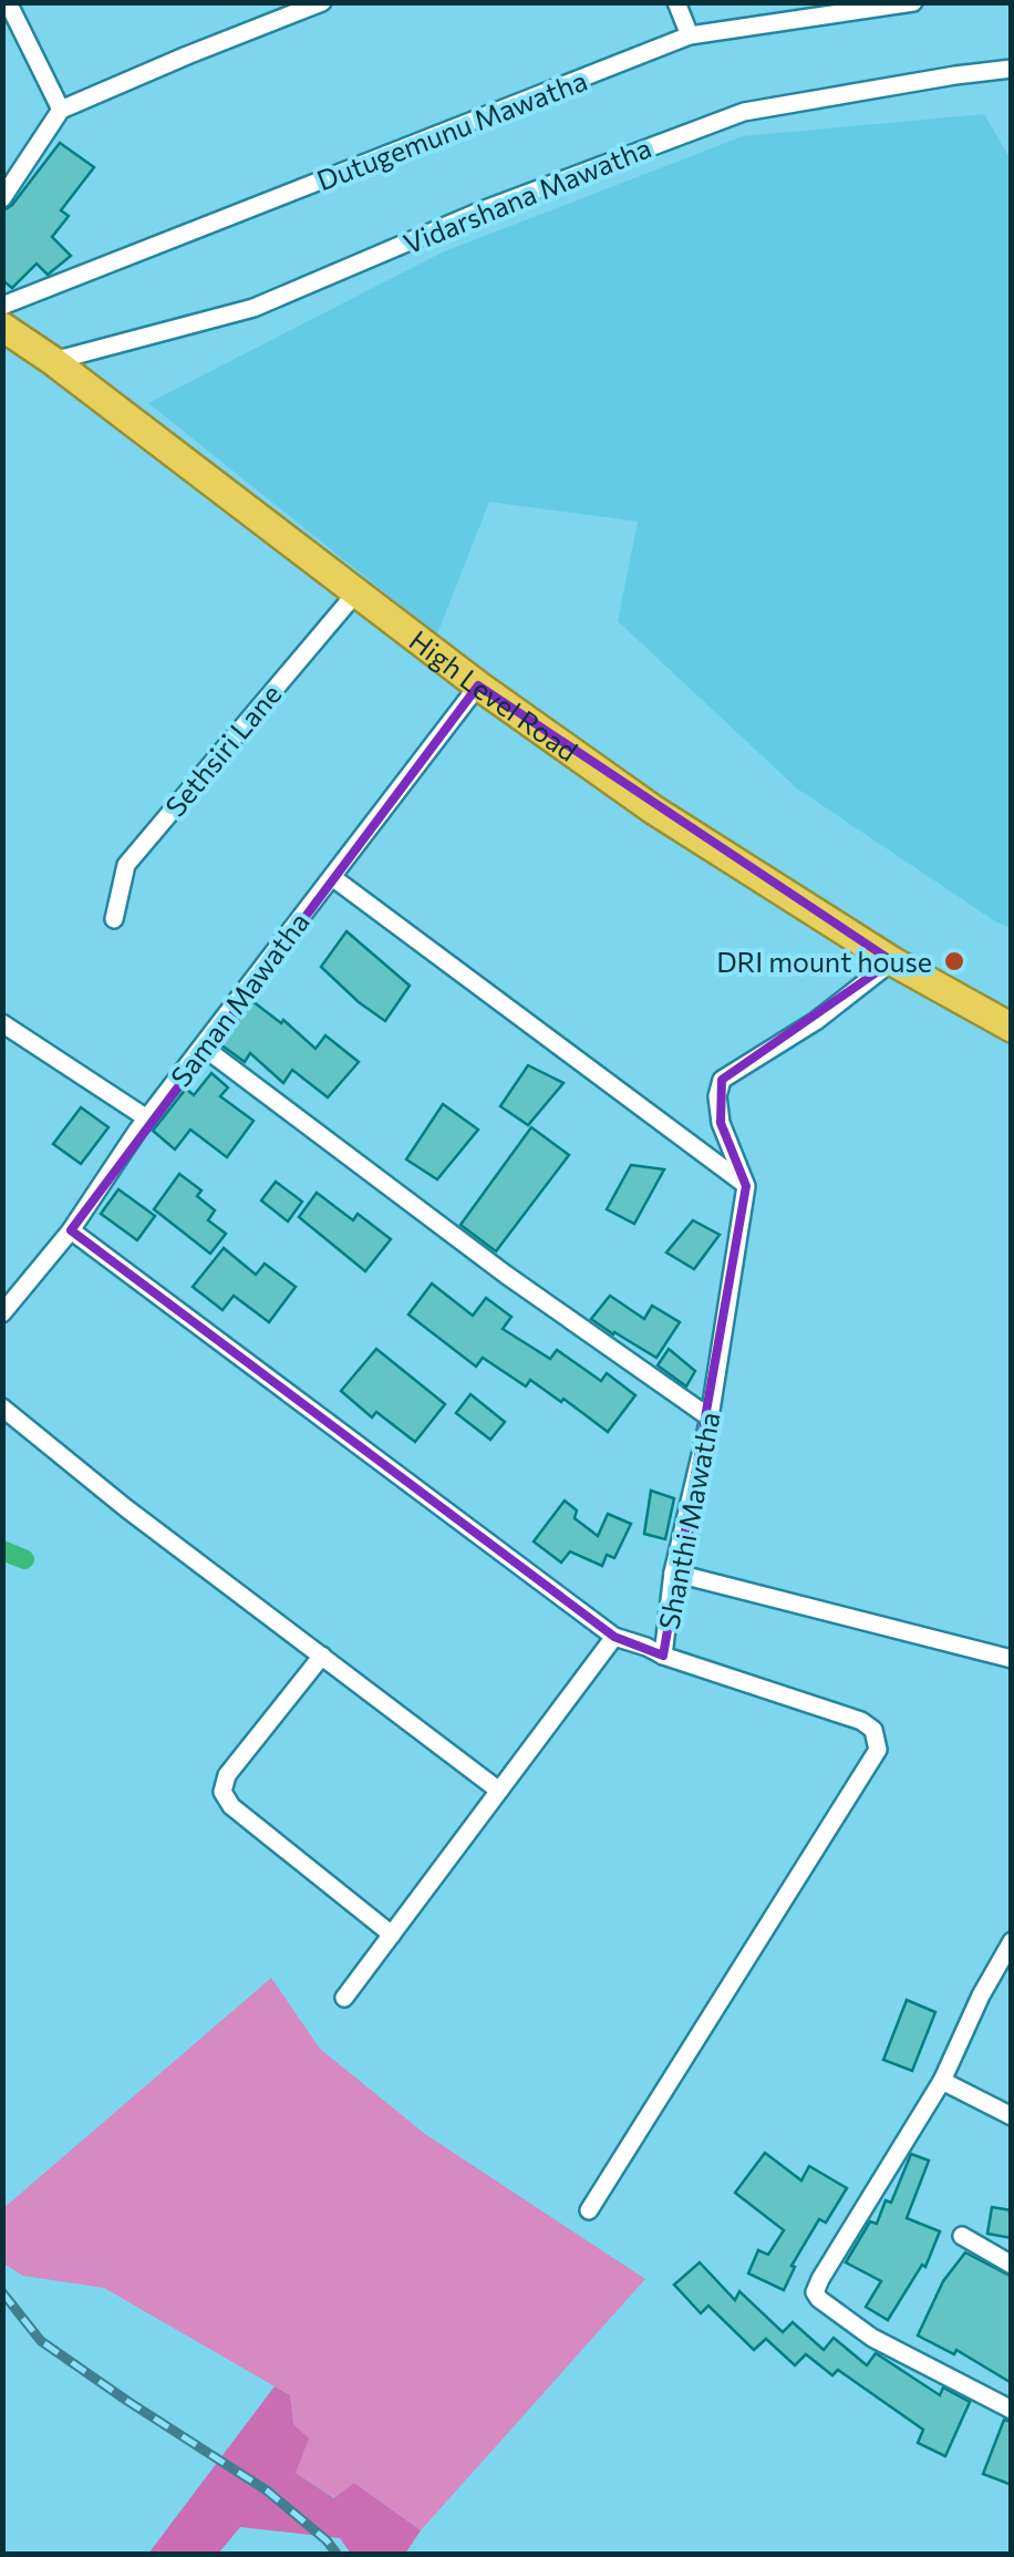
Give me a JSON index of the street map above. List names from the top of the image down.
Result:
{
  "streets": {
    "highway": ["High Level Road"],
    "street": [
      "Dutugemunu Mawatha",
      "Vidarshana Mawatha",
      "Sethsiri Lane",
      "Saman Mawatha",
      "Shanthi Mawatha"
    ]
  },
  "crossings": [
    ["Vidarshana Mawatha", "High Level Road"],
    ["High Level Road", "Sethsiri Lane"],
    ["High Level Road", "Saman Mawatha"]
  ],
  "places": ["DRI mount house"]
}
